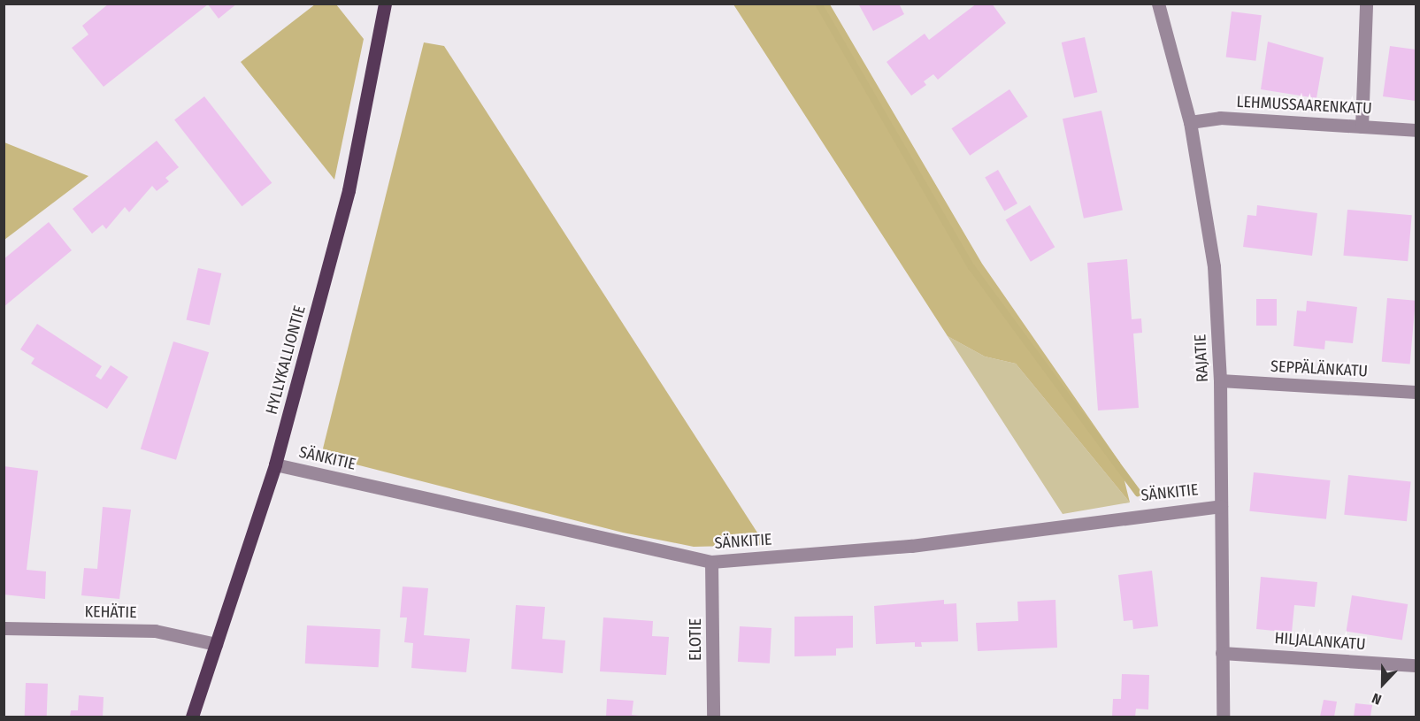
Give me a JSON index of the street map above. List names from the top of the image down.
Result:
{
  "streets": {
    "main road": ["HYLLYKALLIONTIE"],
    "street": [
      "LEHMUSSAARENKATU",
      "RAJATIE",
      "SEPPÄLÄNKATU",
      "SÄNKITIE",
      "KEHÄTIE",
      "ELOTIE",
      "HILJALANKATU"
    ]
  },
  "crossings": [
    ["LEHMUSSAARENKATU", "RAJATIE"],
    ["RAJATIE", "SEPPÄLÄNKATU"],
    ["RAJATIE", "SÄNKITIE"],
    ["RAJATIE", "HILJALANKATU"],
    ["HYLLYKALLIONTIE", "SÄNKITIE"],
    ["HYLLYKALLIONTIE", "KEHÄTIE"],
    ["SÄNKITIE", "ELOTIE"]
  ],
  "north": "bottom"
}
